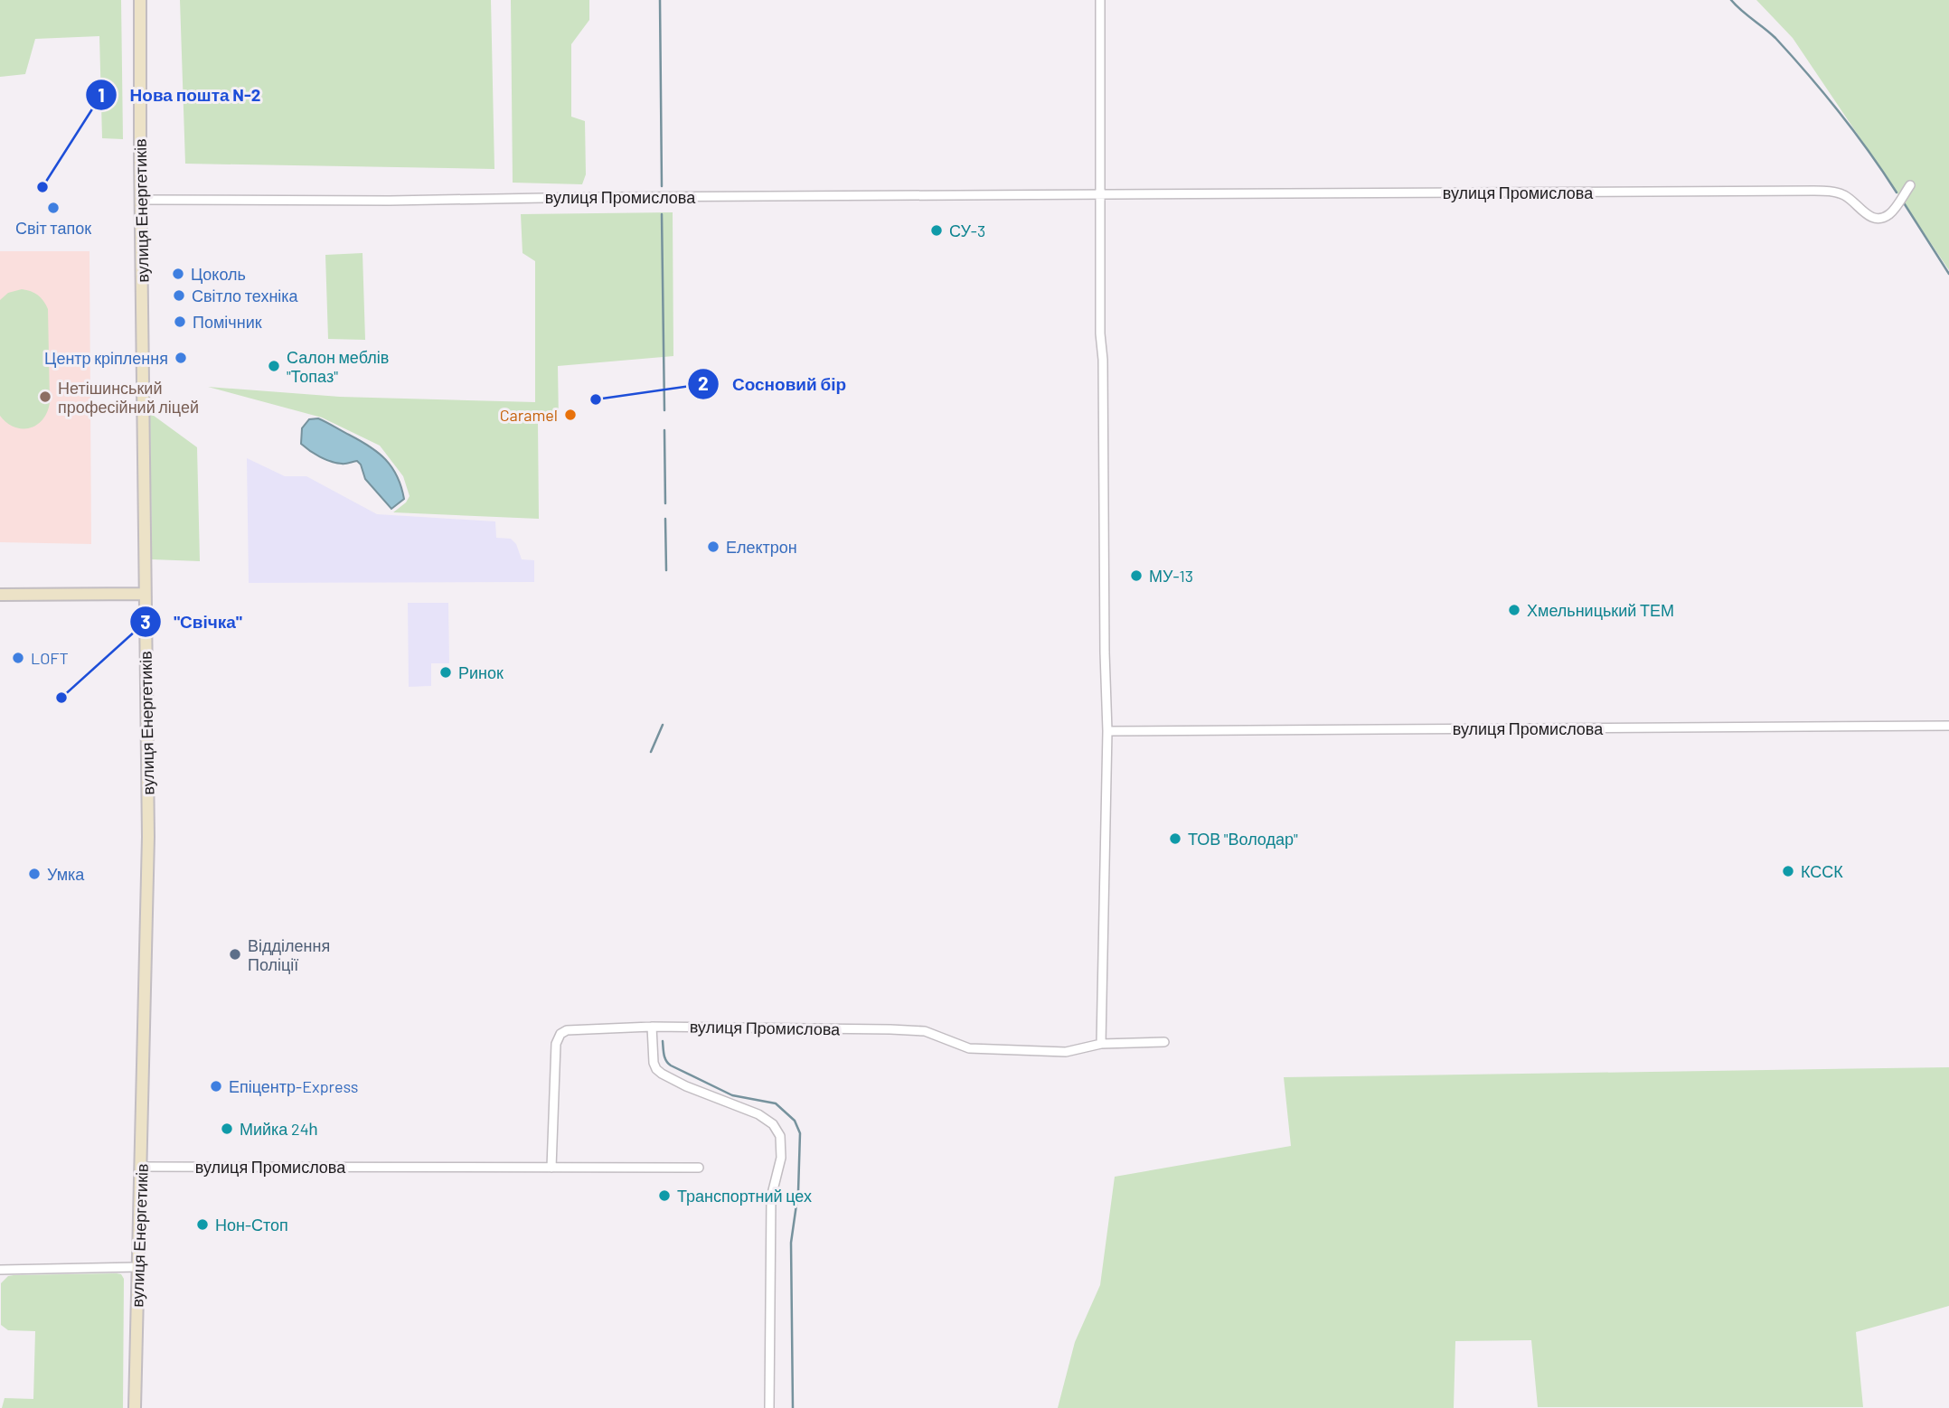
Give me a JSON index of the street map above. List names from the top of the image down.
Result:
{
  "streets": {
    "main road": ["вулиця Енергетиків"],
    "street": ["вулиця Промислова"]
  },
  "crossings": [
    ["вулиця Промислова", "вулиця Енергетиків"]
  ],
  "places": [
    "Нова пошта N-2",
    "Світ тапок",
    "СУ-3",
    "Цоколь",
    "Світло техніка",
    "Помічник",
    "Центр кріплення",
    "Салон меблів \"Топаз\"",
    "Нетішинський професійний ліцей",
    "Сосновий бір",
    "Caramel",
    "Електрон",
    "МУ-13",
    "Хмельницький ТЕМ",
    "LOFT",
    "Ринок",
    "\"Свічка\"",
    "ТОВ \"Володар\"",
    "КССК",
    "Умка",
    "Відділення Поліції",
    "Епіцентр-Express",
    "Мийка 24һ",
    "Транспортний цех",
    "Нон-Стоп"
  ]
}
